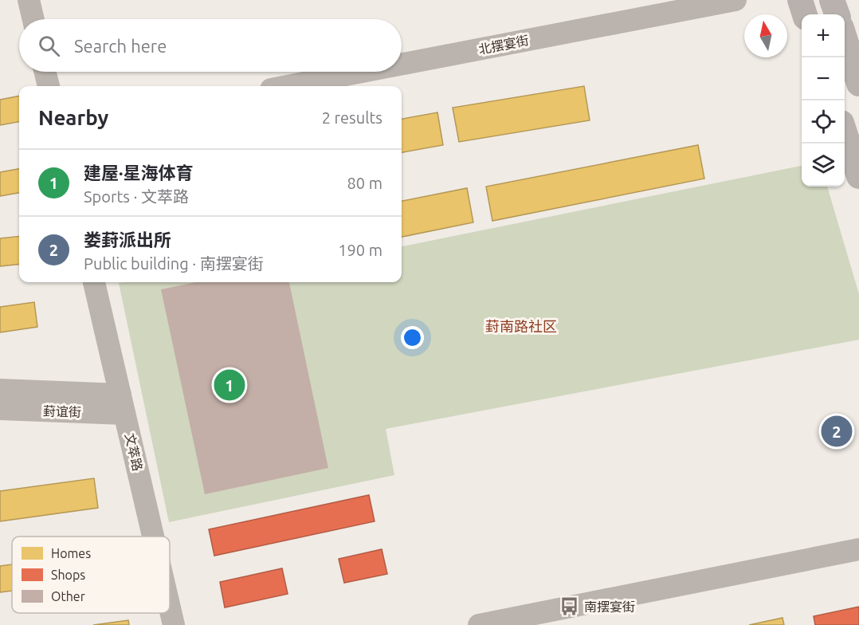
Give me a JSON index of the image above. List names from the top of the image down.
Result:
{
  "streets": {
    "street": ["北摆宴街", "葑谊街", "文萃路"]
  },
  "crossings": [
    ["葑谊街", "文萃路"]
  ],
  "districts": ["葑南路社区"],
  "places": {
    "bus stop": ["南摆宴街"]
  },
  "legend": ["Homes", "Shops", "Other"],
  "north": "top",
  "page": {
    "map_buttons": ["+", "−"],
    "search": "Search here",
    "heading": ["Nearby", "2 results"],
    "list": [
      {
        "mark": "1",
        "name": "建屋·星海体育",
        "note": "Sports · 文萃路",
        "value": "80 m"
      },
      {
        "mark": "2",
        "name": "娄葑派出所",
        "note": "Public building · 南摆宴街",
        "value": "190 m"
      }
    ],
    "pins": ["1", "2"]
  }
}
